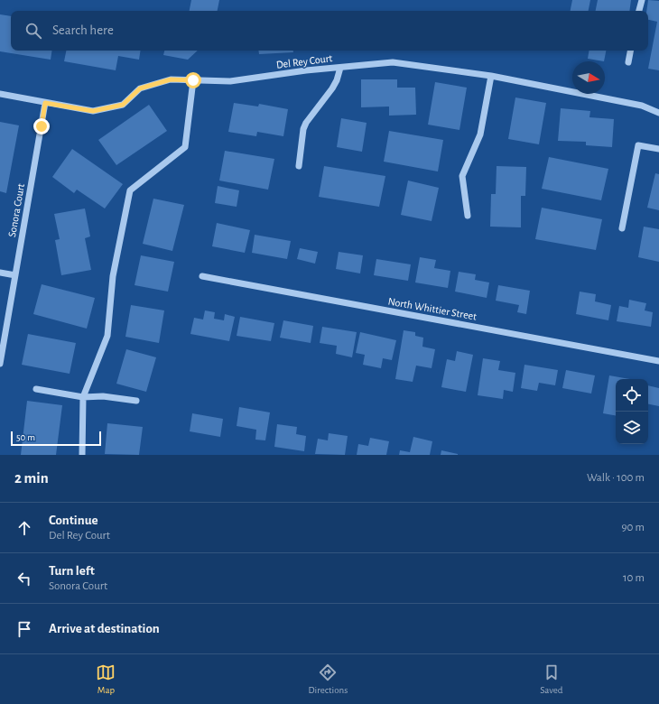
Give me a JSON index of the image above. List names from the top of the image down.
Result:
{
  "streets": {
    "street": ["Del Rey Court", "Sonora Court", "North Whittier Street"]
  },
  "crossings": [
    ["Del Rey Court", "Sonora Court"]
  ],
  "scale_bar": "50 m",
  "north": "right",
  "page": {
    "search": "Search here",
    "scale": "50 m",
    "heading": ["2 min", "Walk · 100 m"],
    "list": [
      ["Continue", "Del Rey Court", "90 m"],
      ["Turn left", "Sonora Court", "10 m"],
      "Arrive at destination"
    ],
    "nav": ["Map", "Directions", "Saved"]
  }
}
